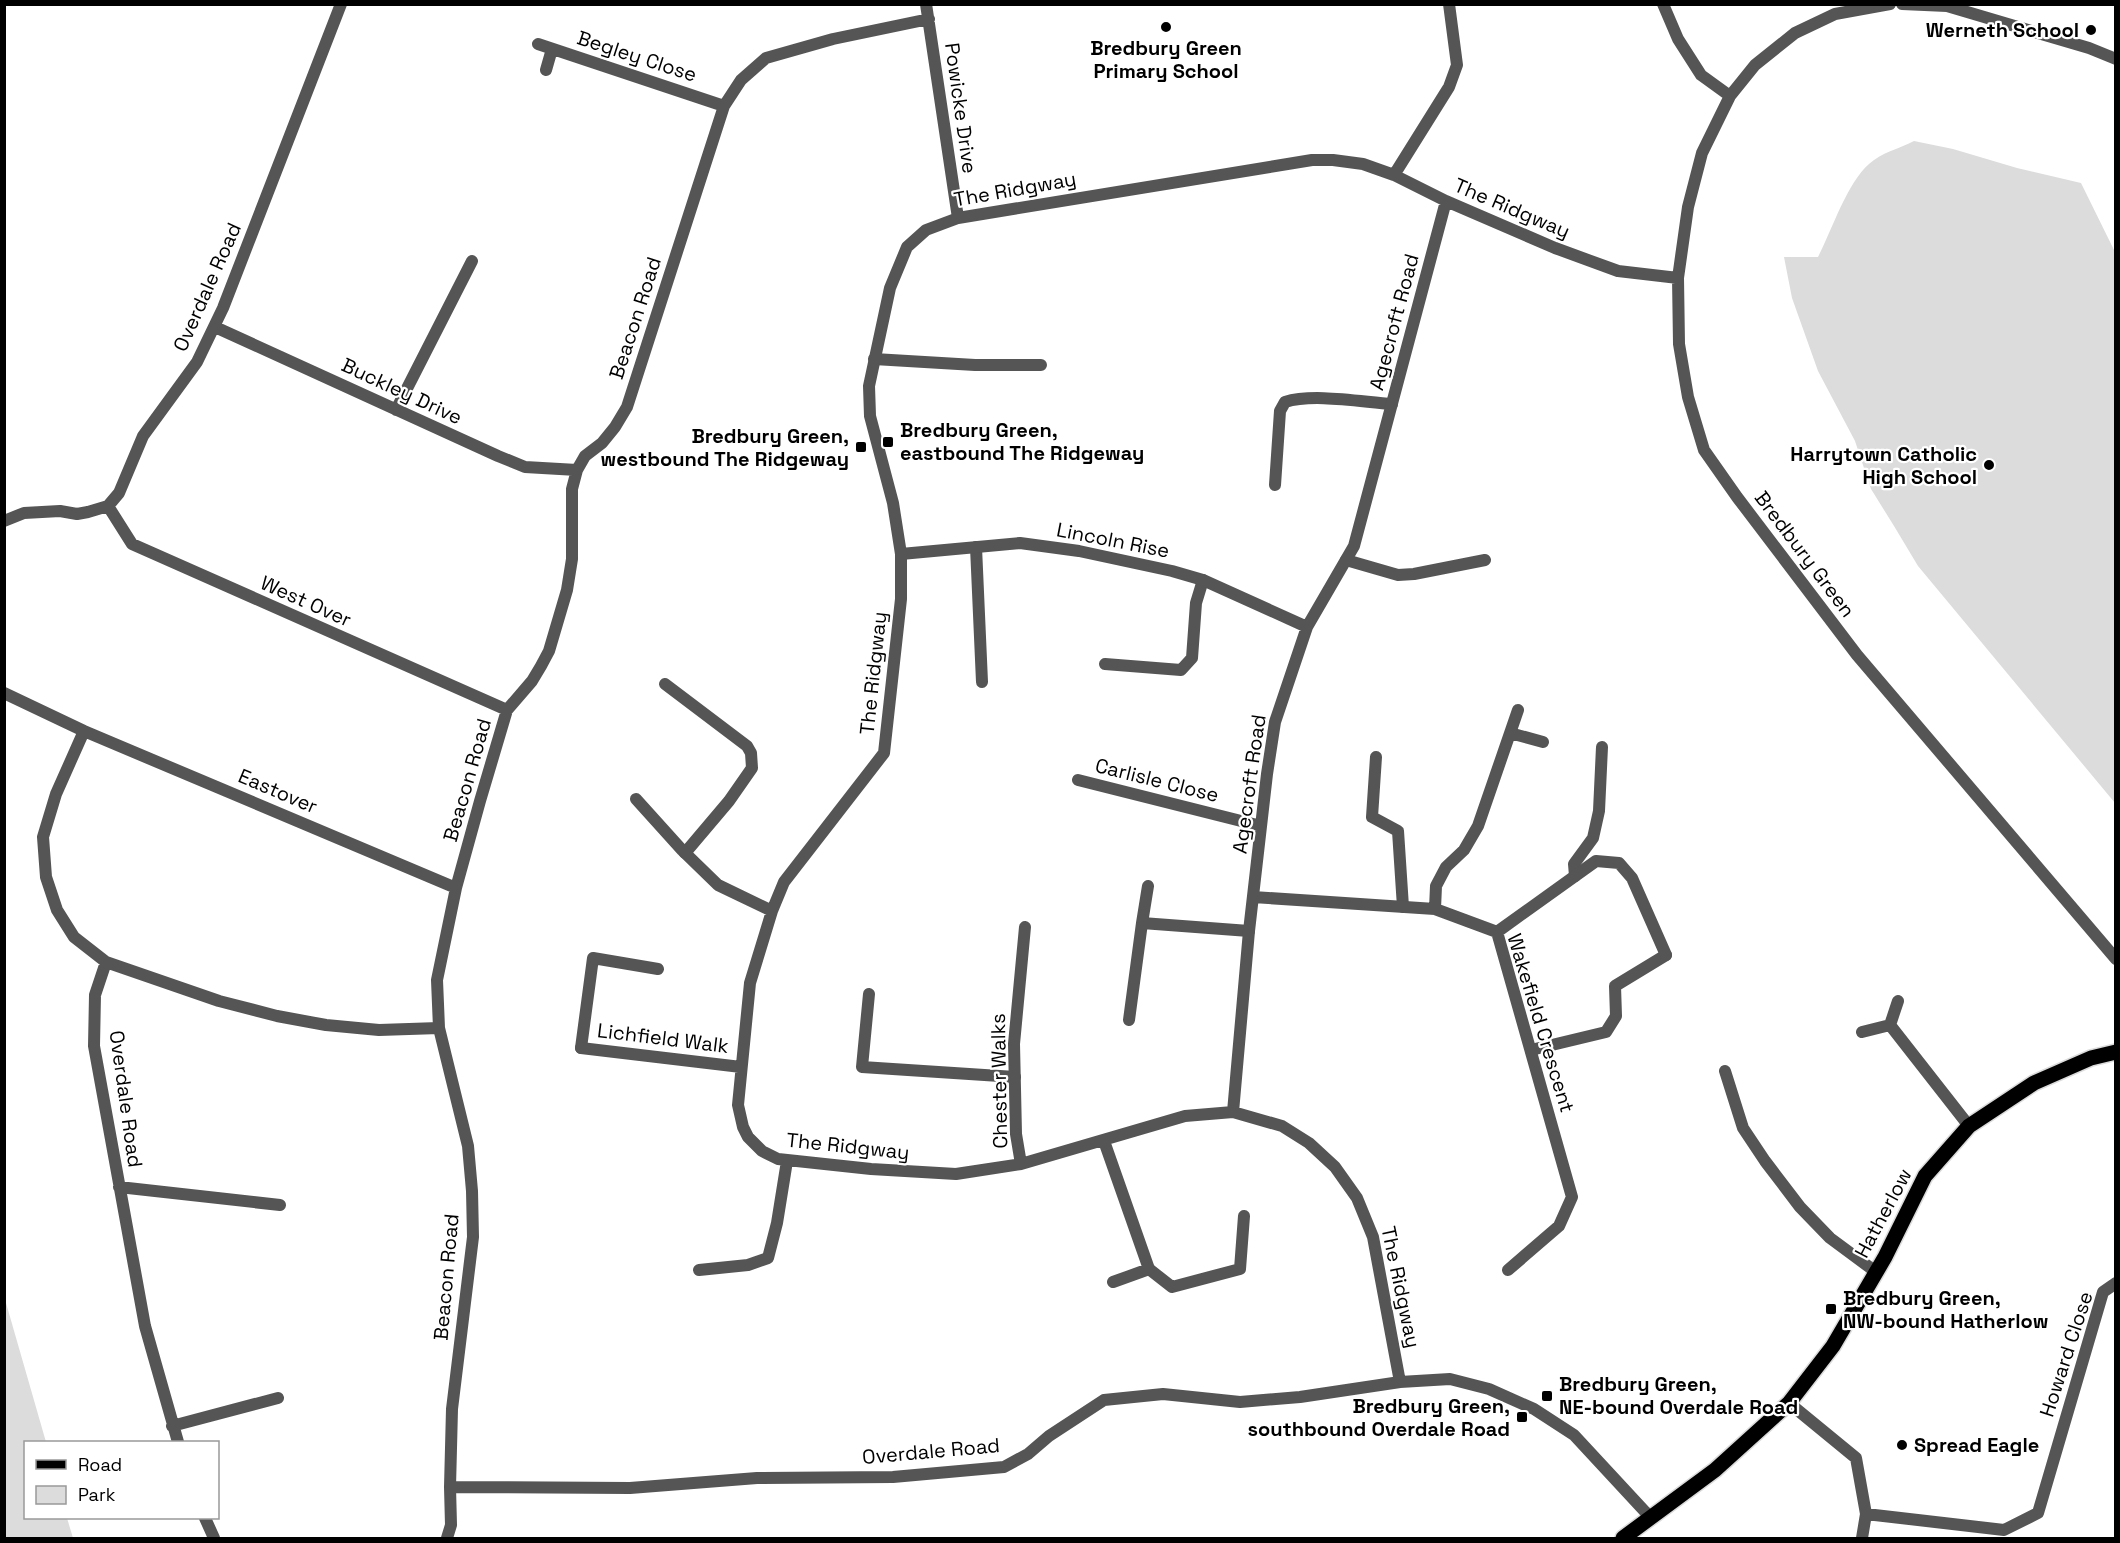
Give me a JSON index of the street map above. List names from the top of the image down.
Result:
{
  "streets": {
    "main road": ["Hatherlow"],
    "street": [
      "Begley Close",
      "Powicke Drive",
      "The Ridgway",
      "Overdale Road",
      "Beacon Road",
      "Agecroft Road",
      "Buckley Drive",
      "Lincoln Rise",
      "Bredbury Green",
      "West Over",
      "Carlisle Close",
      "Eastover",
      "Wakefield Crescent",
      "Lichfield Walk",
      "Chester Walks",
      "Howard Close"
    ]
  },
  "crossings": [
    ["Begley Close", "Beacon Road"],
    ["Powicke Drive", "The Ridgway"],
    ["Powicke Drive", "Beacon Road"],
    ["The Ridgway", "Overdale Road"],
    ["The Ridgway", "Agecroft Road"],
    ["The Ridgway", "Lincoln Rise"],
    ["The Ridgway", "Bredbury Green"],
    ["The Ridgway", "Lichfield Walk"],
    ["The Ridgway", "Chester Walks"],
    ["Overdale Road", "Beacon Road"],
    ["Overdale Road", "Buckley Drive"],
    ["Overdale Road", "West Over"],
    ["Overdale Road", "Hatherlow"],
    ["Beacon Road", "Buckley Drive"],
    ["Beacon Road", "West Over"],
    ["Beacon Road", "Eastover"],
    ["Agecroft Road", "Lincoln Rise"],
    ["Agecroft Road", "Carlisle Close"],
    ["Agecroft Road", "Wakefield Crescent"]
  ],
  "places": {
    "other": [
      "Bredbury Green Primary School",
      "Werneth School",
      "Harrytown Catholic High School",
      "Spread Eagle"
    ],
    "transit": [
      "Bredbury Green, eastbound The Ridgeway",
      "Bredbury Green, westbound The Ridgeway",
      "Bredbury Green, NW-bound Hatherlow",
      "Bredbury Green, NE-bound Overdale Road",
      "Bredbury Green, southbound Overdale Road"
    ]
  },
  "legend": ["Road", "Park"]
}
